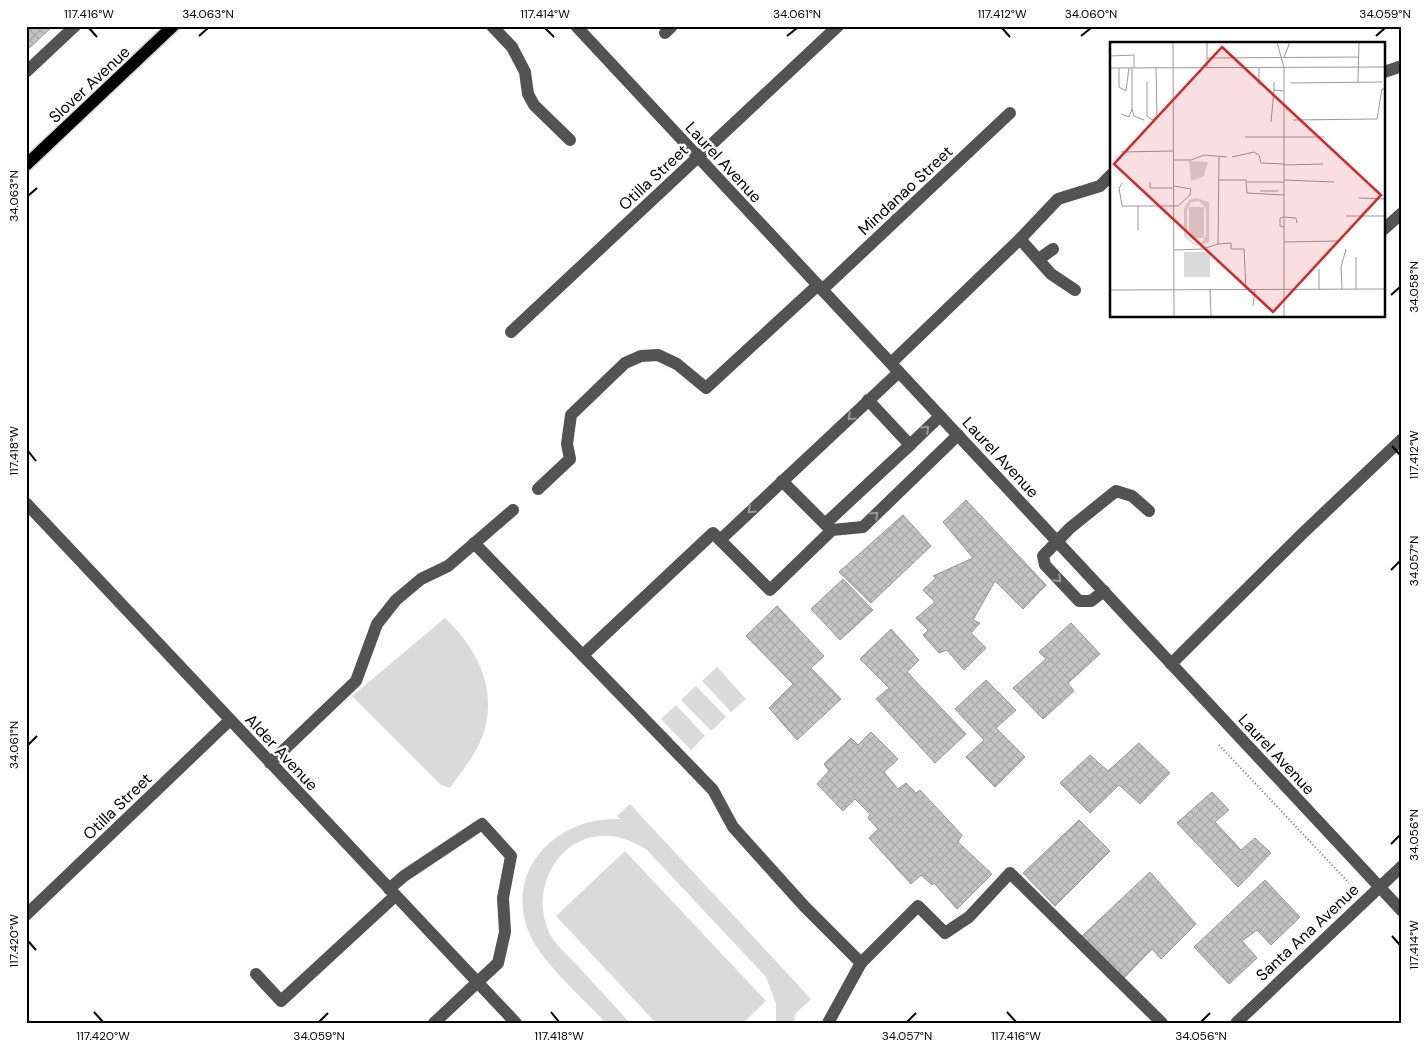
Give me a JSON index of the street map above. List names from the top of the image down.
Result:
{
  "streets": {
    "main road": ["Slover Avenue"],
    "street": [
      "Laurel Avenue",
      "Otilla Street",
      "Mindanao Street",
      "Alder Avenue",
      "Santa Ana Avenue"
    ]
  },
  "crossings": [
    ["Laurel Avenue", "Otilla Street"],
    ["Laurel Avenue", "Mindanao Street"],
    ["Laurel Avenue", "Santa Ana Avenue"],
    ["Otilla Street", "Alder Avenue"]
  ],
  "coordinates": [
    "117.416°W",
    "34.063°N",
    "117.414°W",
    "34.061°N",
    "117.412°W",
    "34.060°N",
    "34.059°N",
    "34.058°N",
    "117.418°W",
    "34.057°N",
    "34.056°N",
    "117.420°W"
  ]
}
